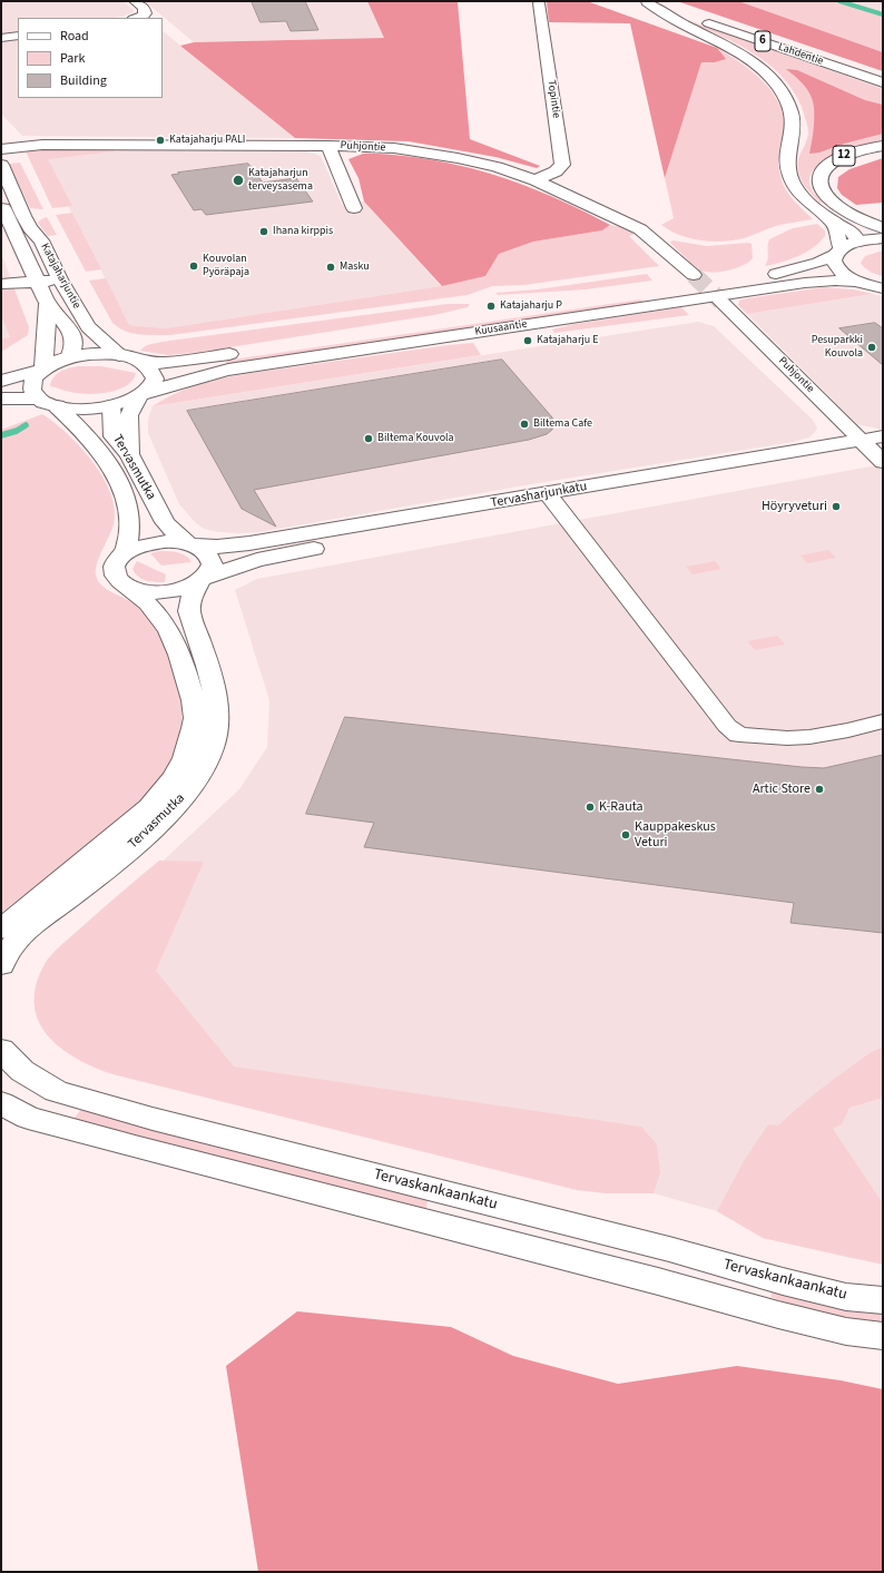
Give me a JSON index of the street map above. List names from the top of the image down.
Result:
{
  "streets": {
    "main road": [
      "6",
      "Lahdentie",
      "Topintie",
      "Puhjontie",
      "12",
      "Katajaharjuntie",
      "Kuusaantie",
      "Tervasmutka",
      "Tervasharjunkatu",
      "Tervaskankaankatu"
    ]
  },
  "crossings": [
    ["Topintie", "Puhjontie"],
    ["Puhjontie", "Tervasharjunkatu"],
    ["Katajaharjuntie", "Kuusaantie"],
    ["Kuusaantie", "Tervasmutka"],
    ["Tervasmutka", "Tervasharjunkatu"]
  ],
  "places": [
    "Katajaharju PALI",
    "Katajaharjun terveysasema",
    "Ihana kirppis",
    "Kouvolan Pyöräpaja",
    "Masku",
    "Katajaharju P",
    "Katajaharju E",
    "Pesuparkki Kouvola",
    "Biltema Cafe",
    "Biltema Kouvola",
    "Höyryveturi",
    "Artic Store",
    "K-Rauta",
    "Kauppakeskus Veturi"
  ],
  "legend": ["Road", "Park", "Building"]
}
